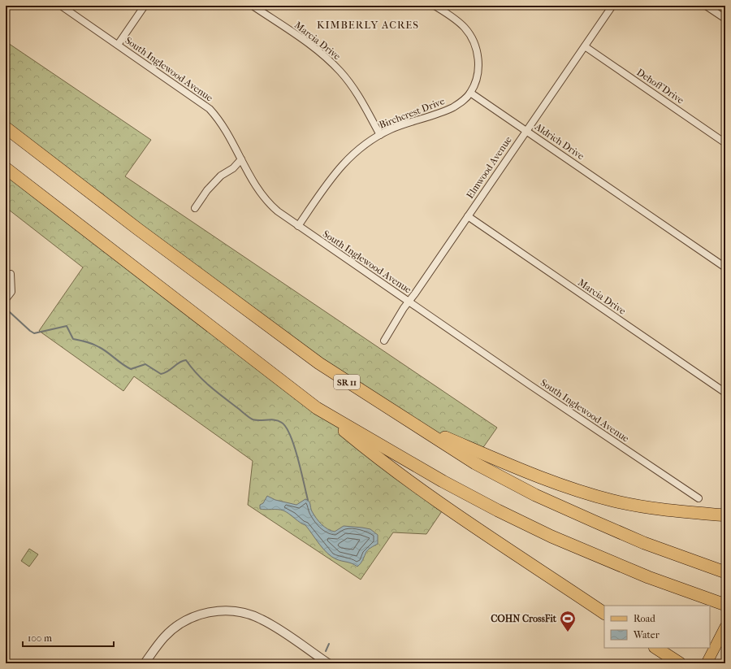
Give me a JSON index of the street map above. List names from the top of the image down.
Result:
{
  "streets": {
    "highway": ["SR 11"],
    "street": [
      "Marcia Drive",
      "South Inglewood Avenue",
      "Dehoff Drive",
      "Birchcrest Drive",
      "Aldrich Drive",
      "Elmwood Avenue"
    ]
  },
  "crossings": [
    ["Marcia Drive", "Birchcrest Drive"],
    ["Marcia Drive", "Elmwood Avenue"],
    ["South Inglewood Avenue", "Birchcrest Drive"],
    ["South Inglewood Avenue", "Elmwood Avenue"],
    ["Dehoff Drive", "Elmwood Avenue"],
    ["Birchcrest Drive", "Aldrich Drive"],
    ["Aldrich Drive", "Elmwood Avenue"]
  ],
  "districts": ["KIMBERLY ACRES"],
  "places": {
    "sports": ["COHN CrossFit"]
  },
  "legend": ["Road", "Water"],
  "scale_bar": "100 m"
}
